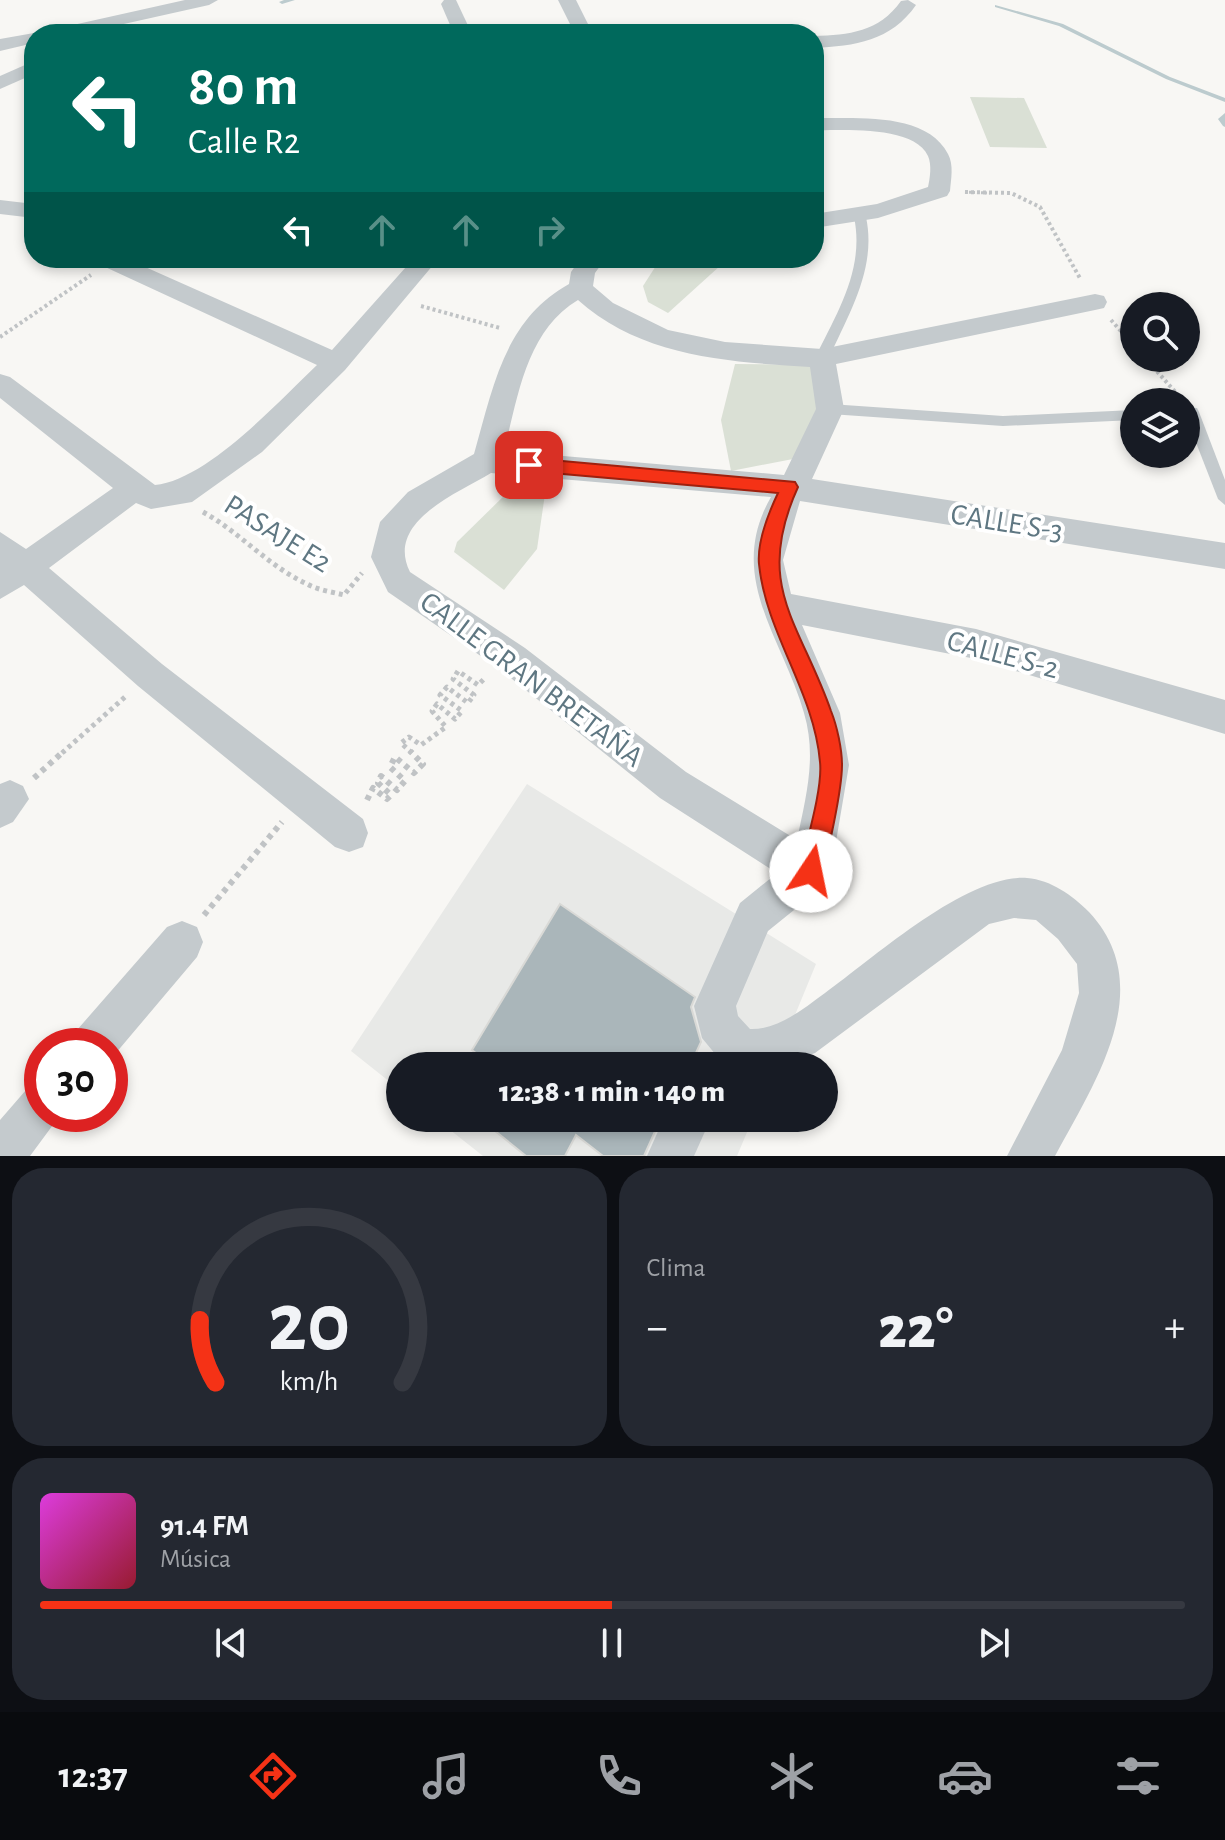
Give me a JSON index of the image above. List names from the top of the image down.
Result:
{
  "streets": {
    "street": ["CALLE S-3", "CALLE S-2", "CALLE GRAN BRETAÑA"],
    "path": ["PASAJE E2"]
  },
  "crossings": [
    ["PASAJE E2", "CALLE GRAN BRETAÑA"]
  ],
  "page": {
    "turn": ["80 m", "Calle R2"],
    "limit": "30",
    "trip": "12:38 · 1 min · 140 m",
    "tile": "Clima",
    "heat": ["−", "22°", "+"],
    "song": ["91.4 FM", "Música"],
    "tabs": "12:37",
    "gauge": ["20", "km/h"]
  }
}
